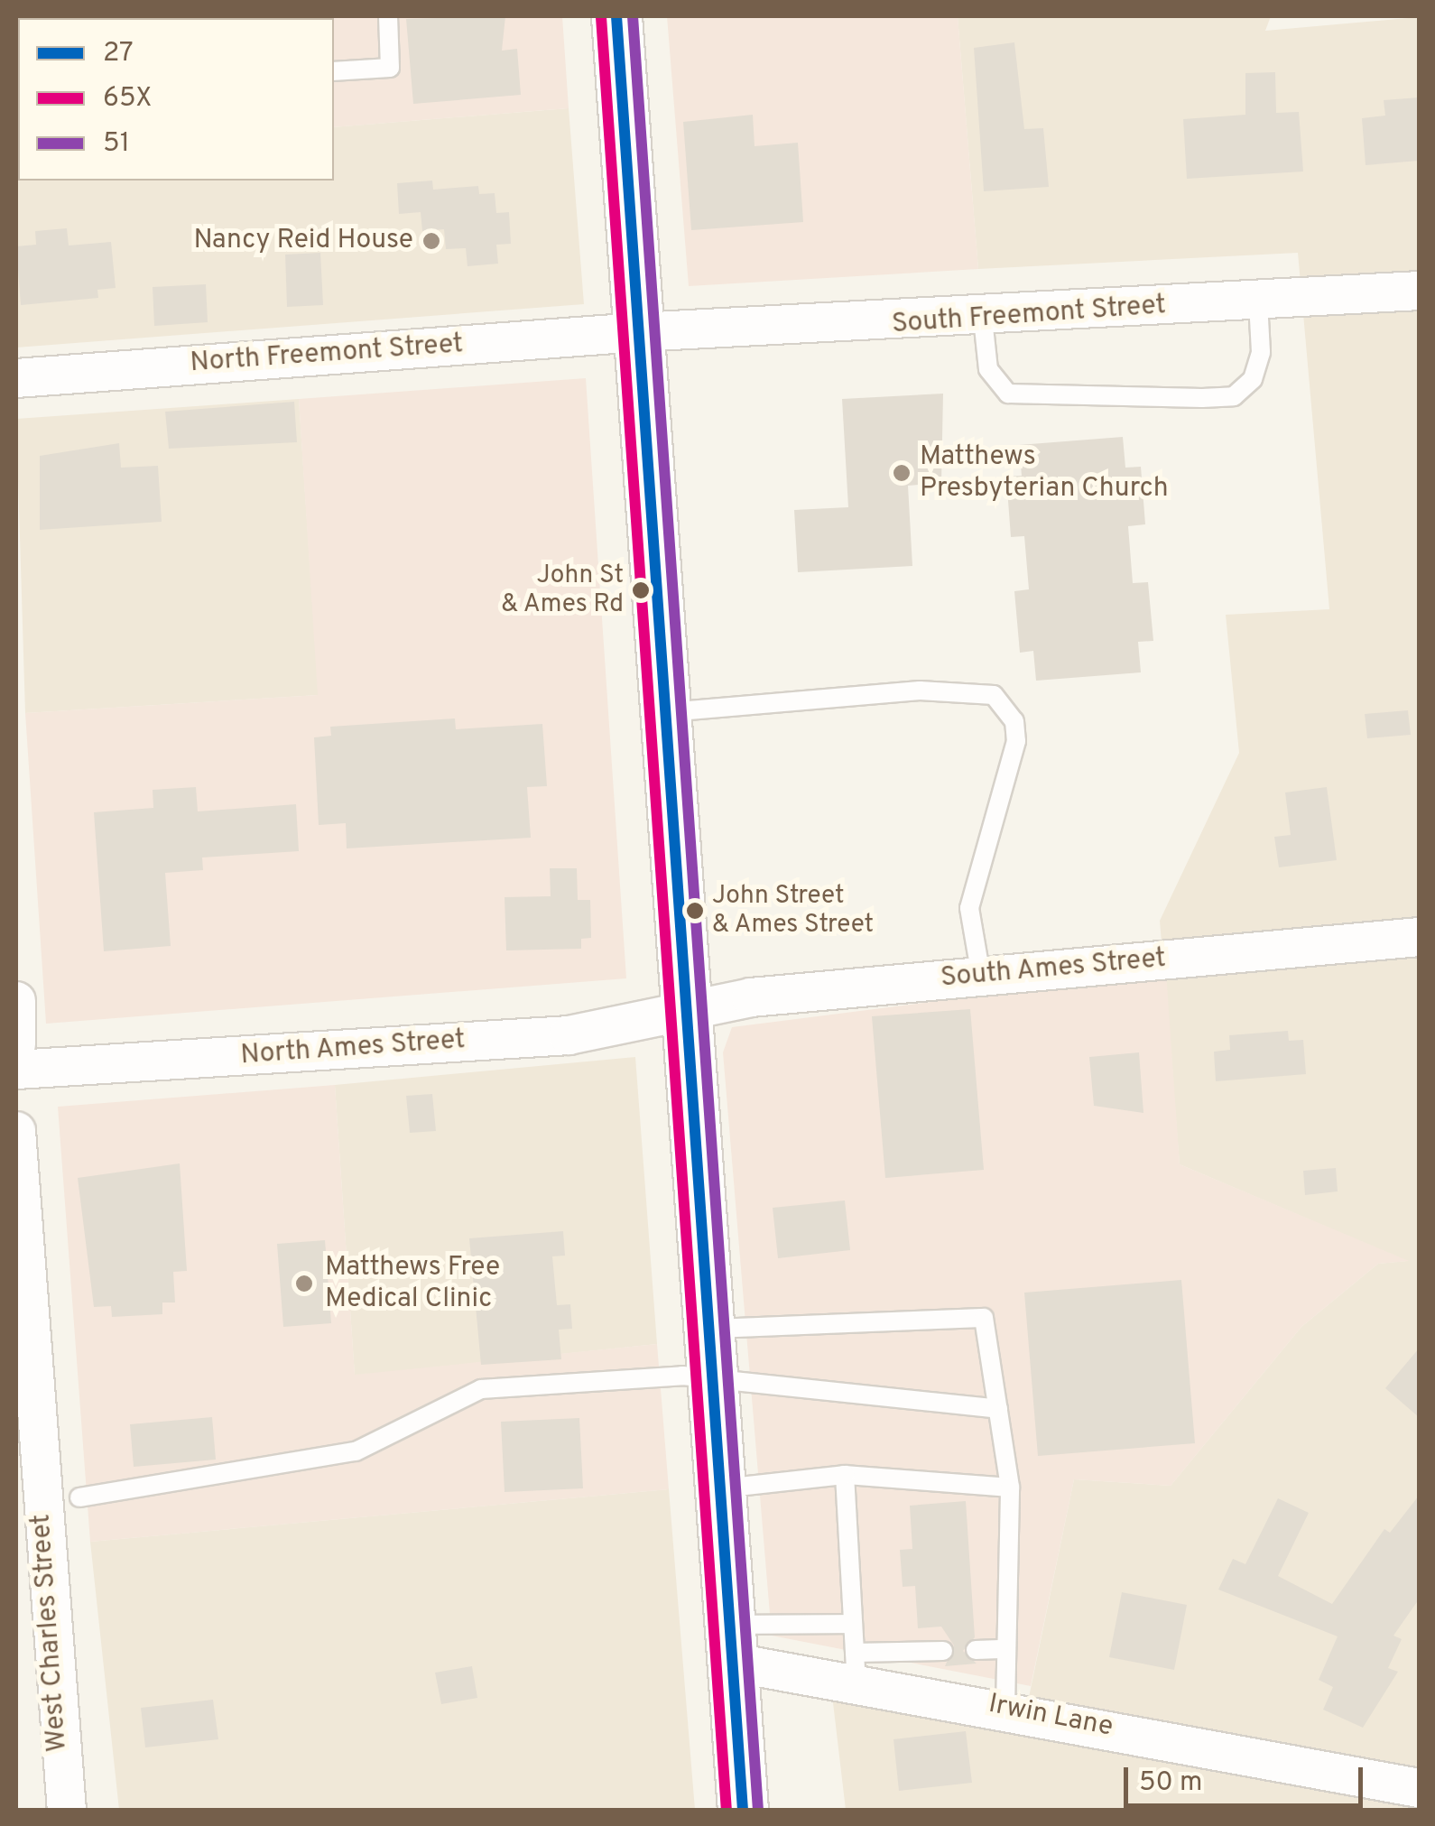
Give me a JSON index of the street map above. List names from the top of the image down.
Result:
{
  "streets": {
    "street": [
      "South Freemont Street",
      "North Freemont Street",
      "South Ames Street",
      "North Ames Street",
      "West Charles Street",
      "Irwin Lane"
    ]
  },
  "crossings": [
    ["South Freemont Street", "North Freemont Street"],
    ["South Ames Street", "North Ames Street"]
  ],
  "places": [
    "Nancy Reid House",
    "Matthews Presbyterian Church",
    "John St & Ames Rd",
    "John Street & Ames Street",
    "Matthews Free Medical Clinic"
  ],
  "lines": ["transit line 27", "transit line 51", "transit line 65X"],
  "legend": ["27", "65X", "51"],
  "scale_bar": "50 m"
}
